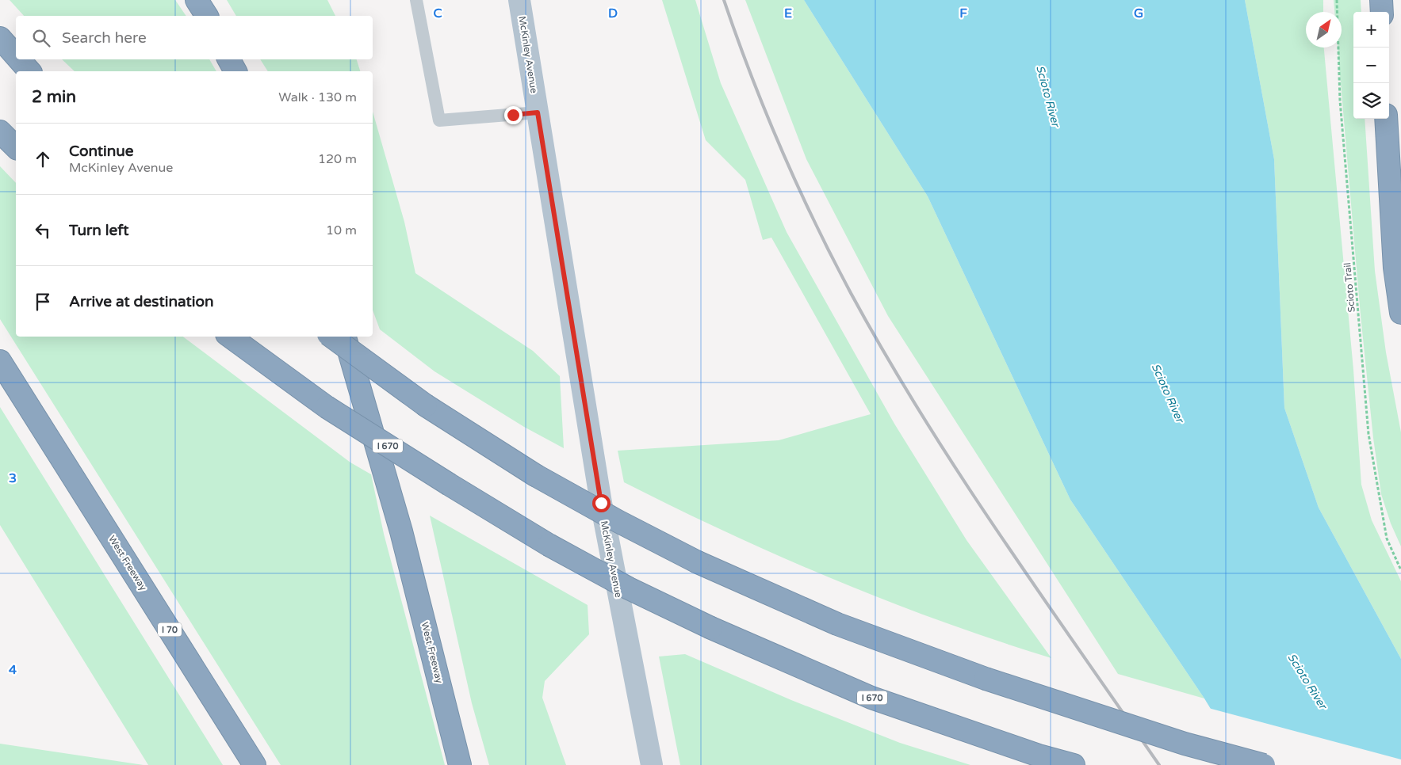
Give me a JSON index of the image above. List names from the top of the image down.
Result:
{
  "streets": {
    "highway": ["I 670", "West Freeway", "I 70"],
    "main road": ["McKinley Avenue"],
    "path": ["Scioto Trail"]
  },
  "water": ["Scioto River"],
  "north": "top right",
  "page": {
    "map_buttons": ["+", "−"],
    "search": "Search here",
    "heading": ["2 min", "Walk · 130 m"],
    "list": [
      ["Continue", "McKinley Avenue", "120 m"],
      ["Turn left", "10 m"],
      "Arrive at destination"
    ]
  },
  "grid": {
    "columns": [
      "C",
      "D",
      "E",
      "F",
      "G"
    ],
    "rows": ["3", "4"]
  }
}
